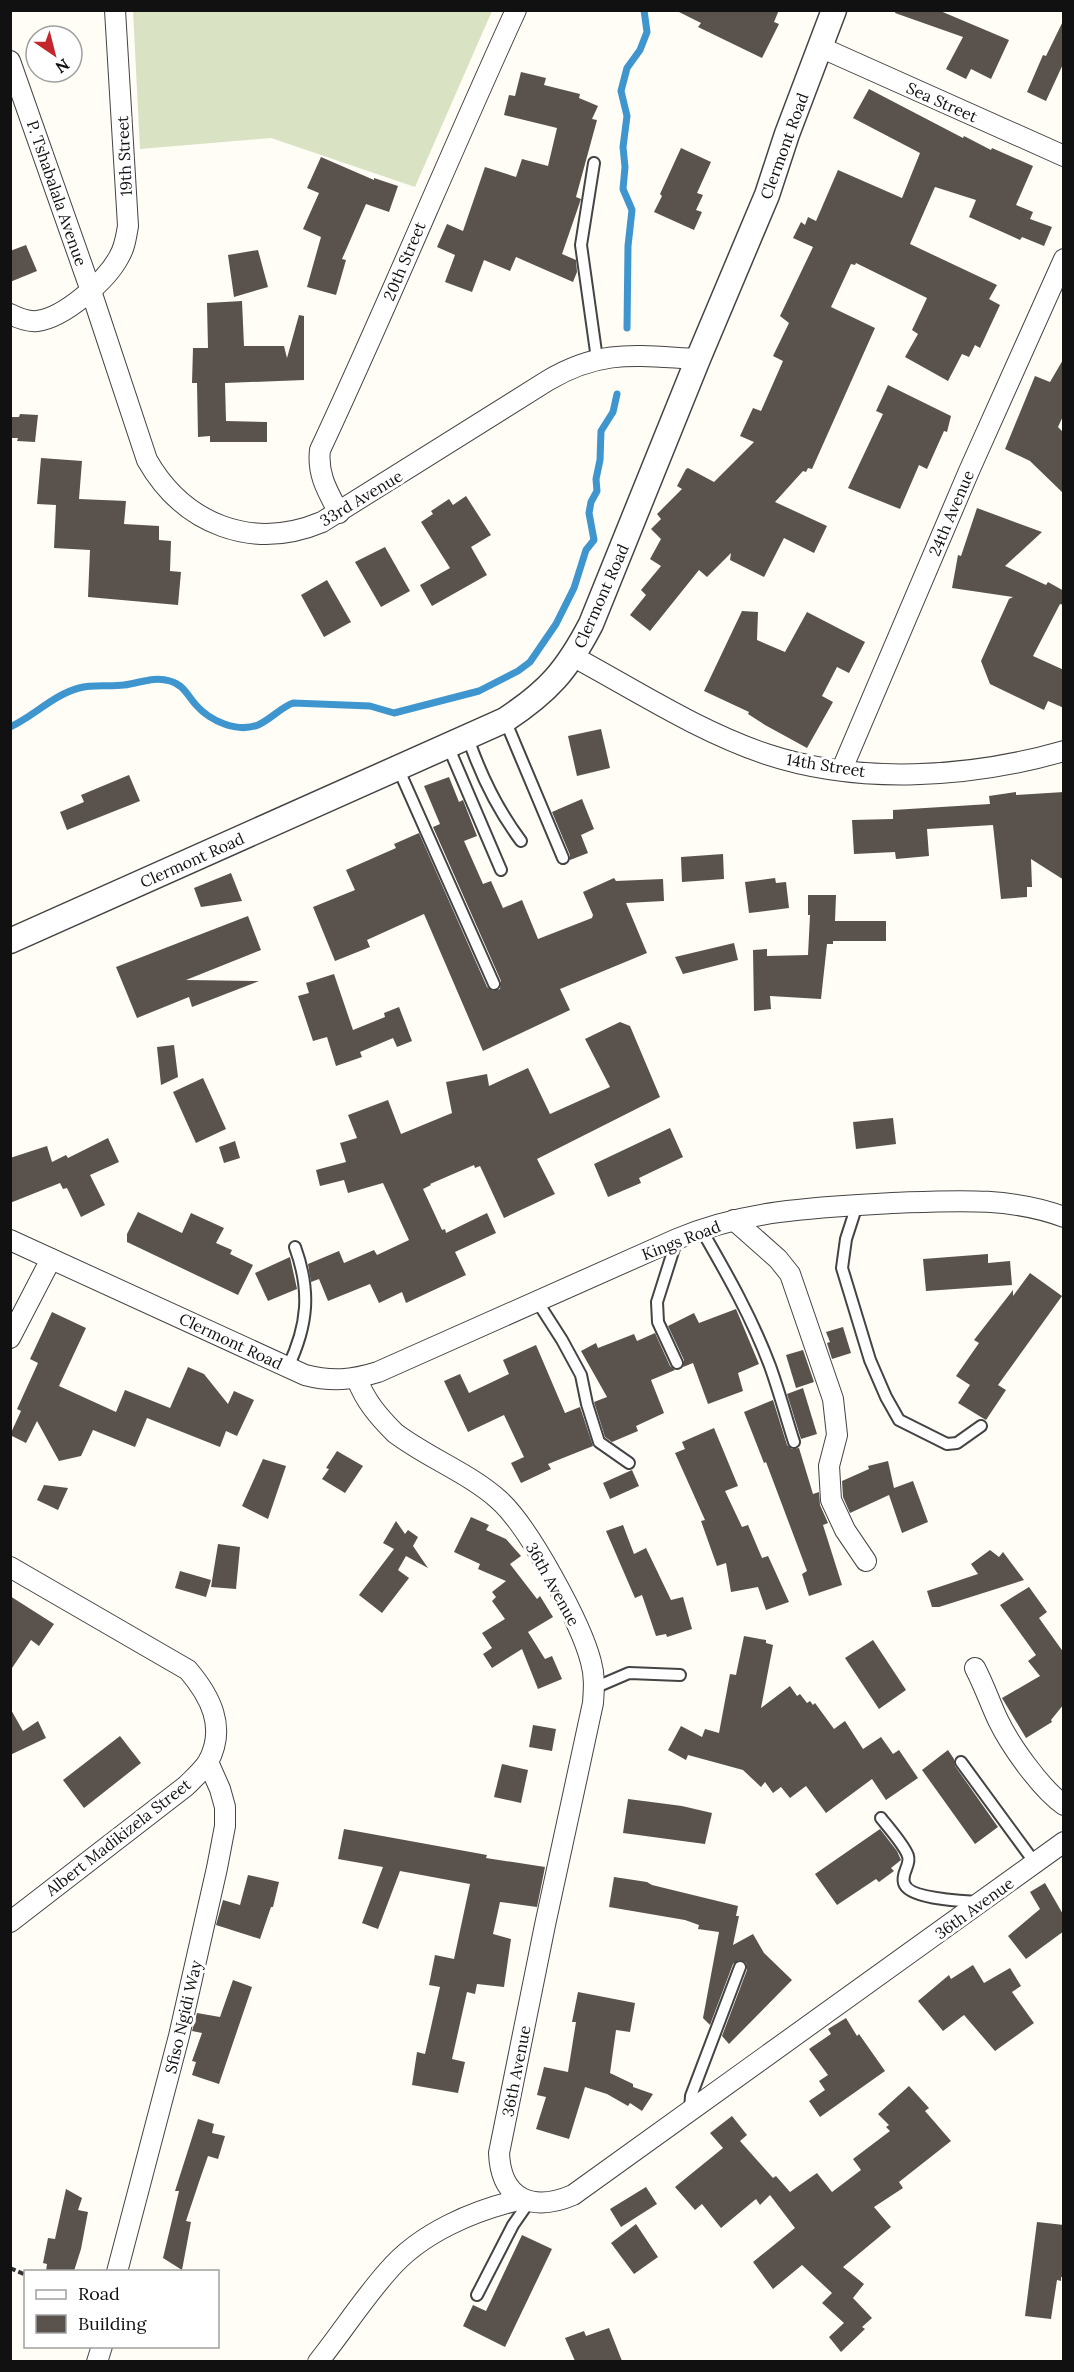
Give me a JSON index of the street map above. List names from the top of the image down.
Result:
{
  "streets": {
    "street": [
      "Sea Street",
      "Clermont Road",
      "19th Street",
      "P. Tshabalala Avenue",
      "20th Street",
      "33rd Avenue",
      "24th Avenue",
      "14th Street",
      "Kings Road",
      "36th Avenue",
      "Albert Madikizela Street",
      "Sfiso Ngidi Way"
    ]
  },
  "crossings": [
    ["Sea Street", "Clermont Road"],
    ["Clermont Road", "33rd Avenue"],
    ["Clermont Road", "14th Street"],
    ["Clermont Road", "Kings Road"],
    ["Clermont Road", "36th Avenue"],
    ["19th Street", "P. Tshabalala Avenue"],
    ["19th Street", "33rd Avenue"],
    ["P. Tshabalala Avenue", "33rd Avenue"],
    ["20th Street", "33rd Avenue"],
    ["24th Avenue", "14th Street"],
    ["Kings Road", "36th Avenue"],
    ["Albert Madikizela Street", "Sfiso Ngidi Way"]
  ],
  "legend": ["Road", "Building"],
  "north": "bottom right"
}
